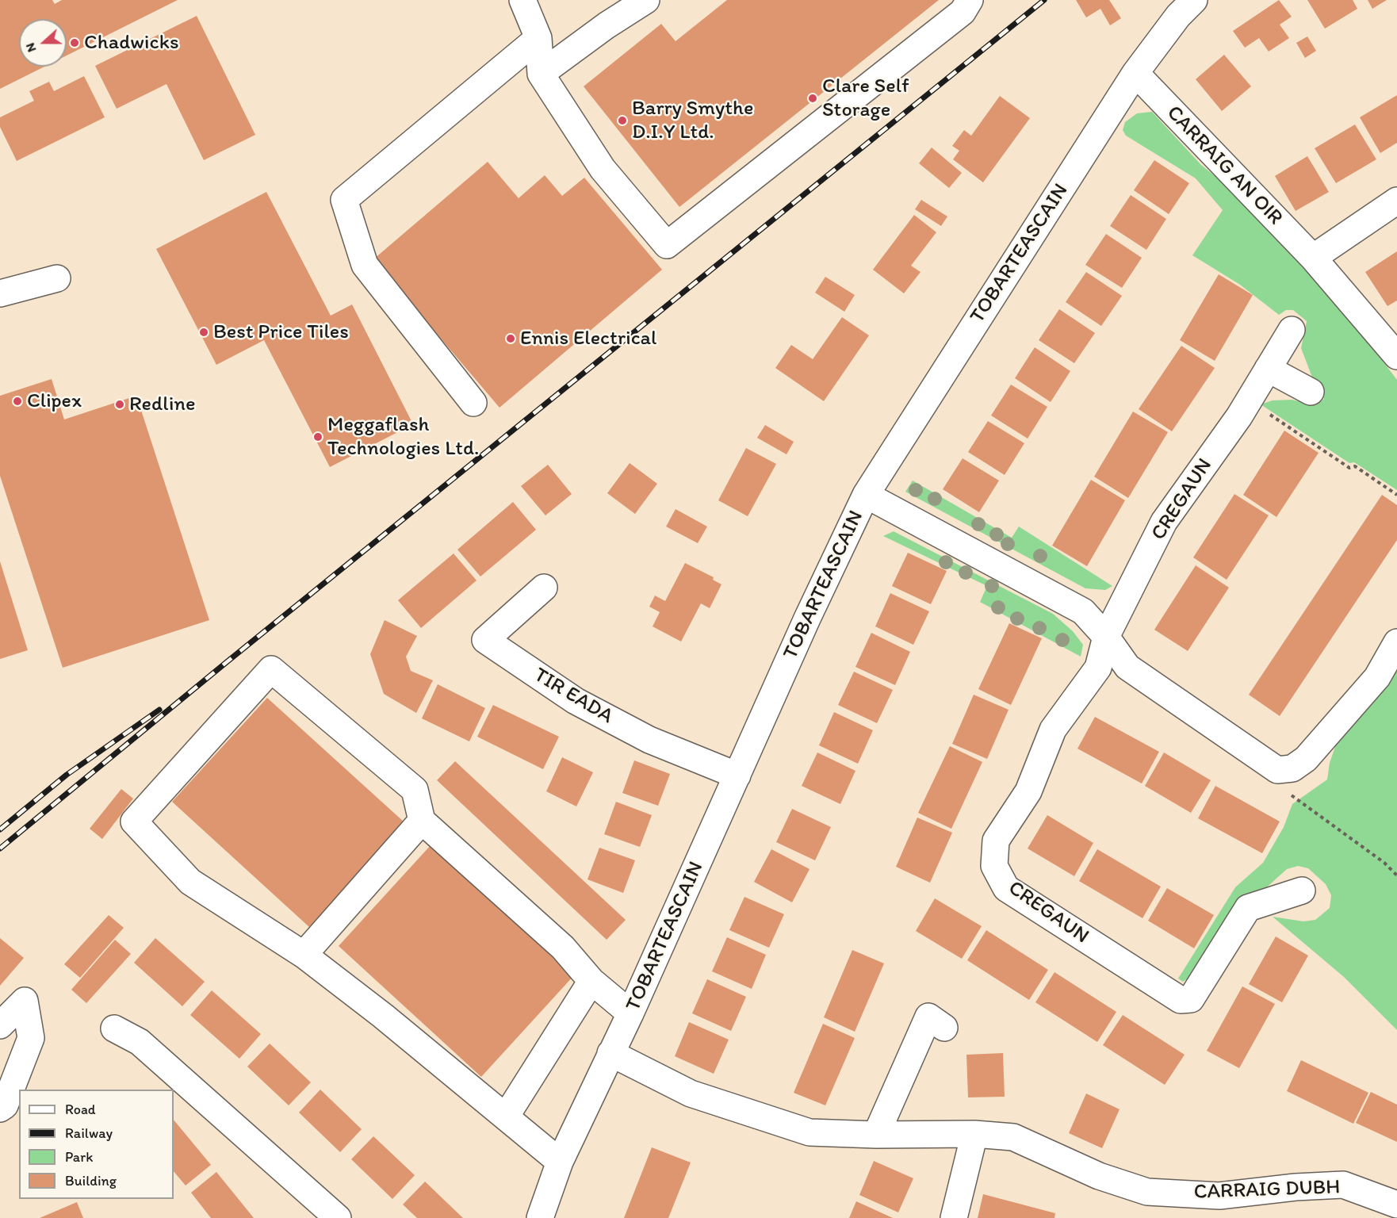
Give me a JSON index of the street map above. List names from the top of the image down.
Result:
{
  "streets": {
    "street": [
      "CARRAIG AN OIR",
      "TOBARTEASCAIN",
      "CREGAUN",
      "TIR EADA",
      "CARRAIG DUBH"
    ]
  },
  "crossings": [
    ["CARRAIG AN OIR", "TOBARTEASCAIN"],
    ["TOBARTEASCAIN", "TIR EADA"],
    ["TOBARTEASCAIN", "CARRAIG DUBH"]
  ],
  "places": [
    "Chadwicks",
    "Clare Self Storage",
    "Barry Smythe D.I.Y Ltd.",
    "Best Price Tiles",
    "Ennis Electrical",
    "Clipex",
    "Redline",
    "Meggaflash Technologies Ltd."
  ],
  "legend": [
    "Road",
    "Railway",
    "Park",
    "Building"
  ],
  "north": "left"
}
